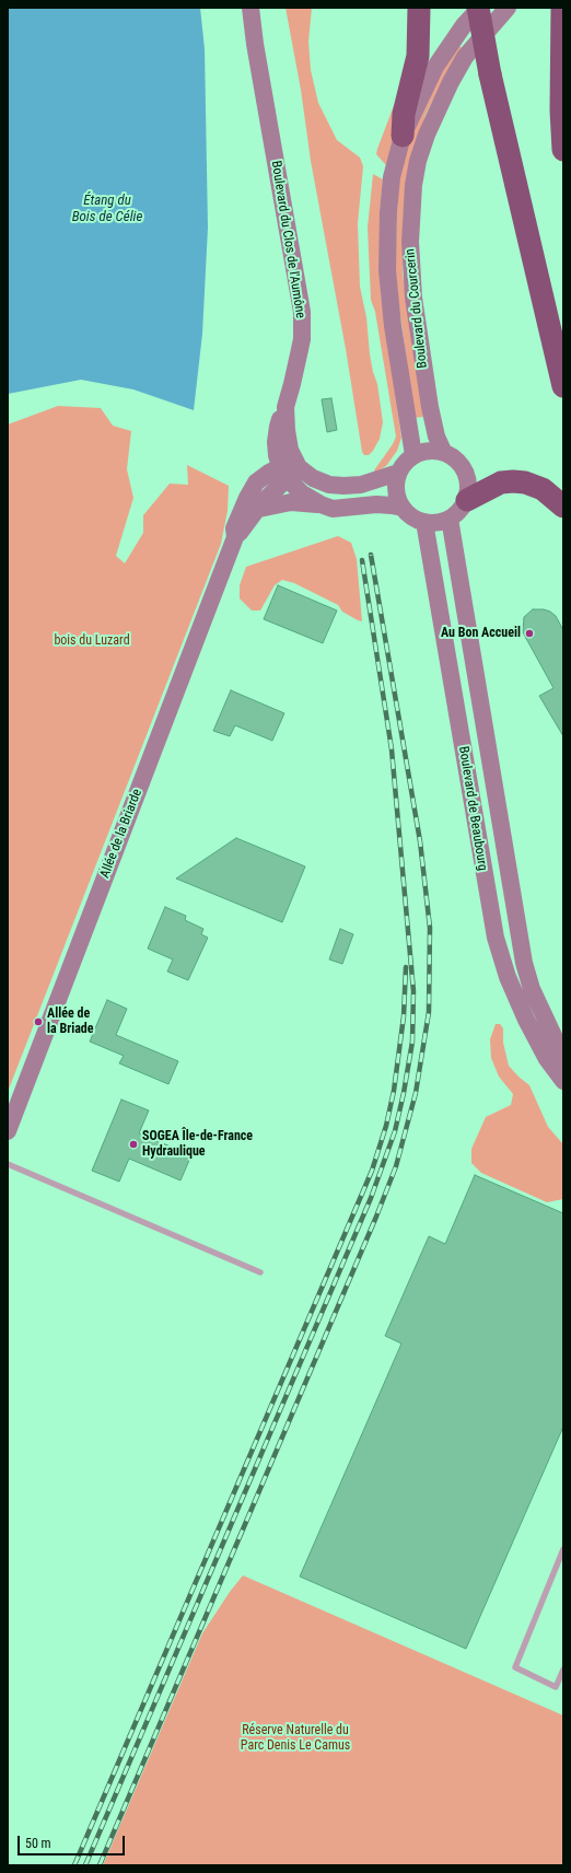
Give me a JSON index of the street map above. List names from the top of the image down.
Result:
{
  "streets": {
    "main road": [
      "Boulevard du Clos de l'Aumône",
      "Boulevard du Courcerin",
      "Boulevard de Beaubourg",
      "Allée de la Briarde"
    ]
  },
  "crossings": [
    ["Boulevard du Clos de l'Aumône", "Allée de la Briarde"],
    ["Boulevard du Courcerin", "Boulevard de Beaubourg"]
  ],
  "water": ["Étang du Bois de Célie"],
  "parks": ["bois du Luzard", "Réserve Naturelle du Parc Denis Le Camus"],
  "places": ["Au Bon Accueil", "Allée de la Briade", "SOGEA Île-de-France Hydraulique"],
  "scale_bar": "50 m"
}
